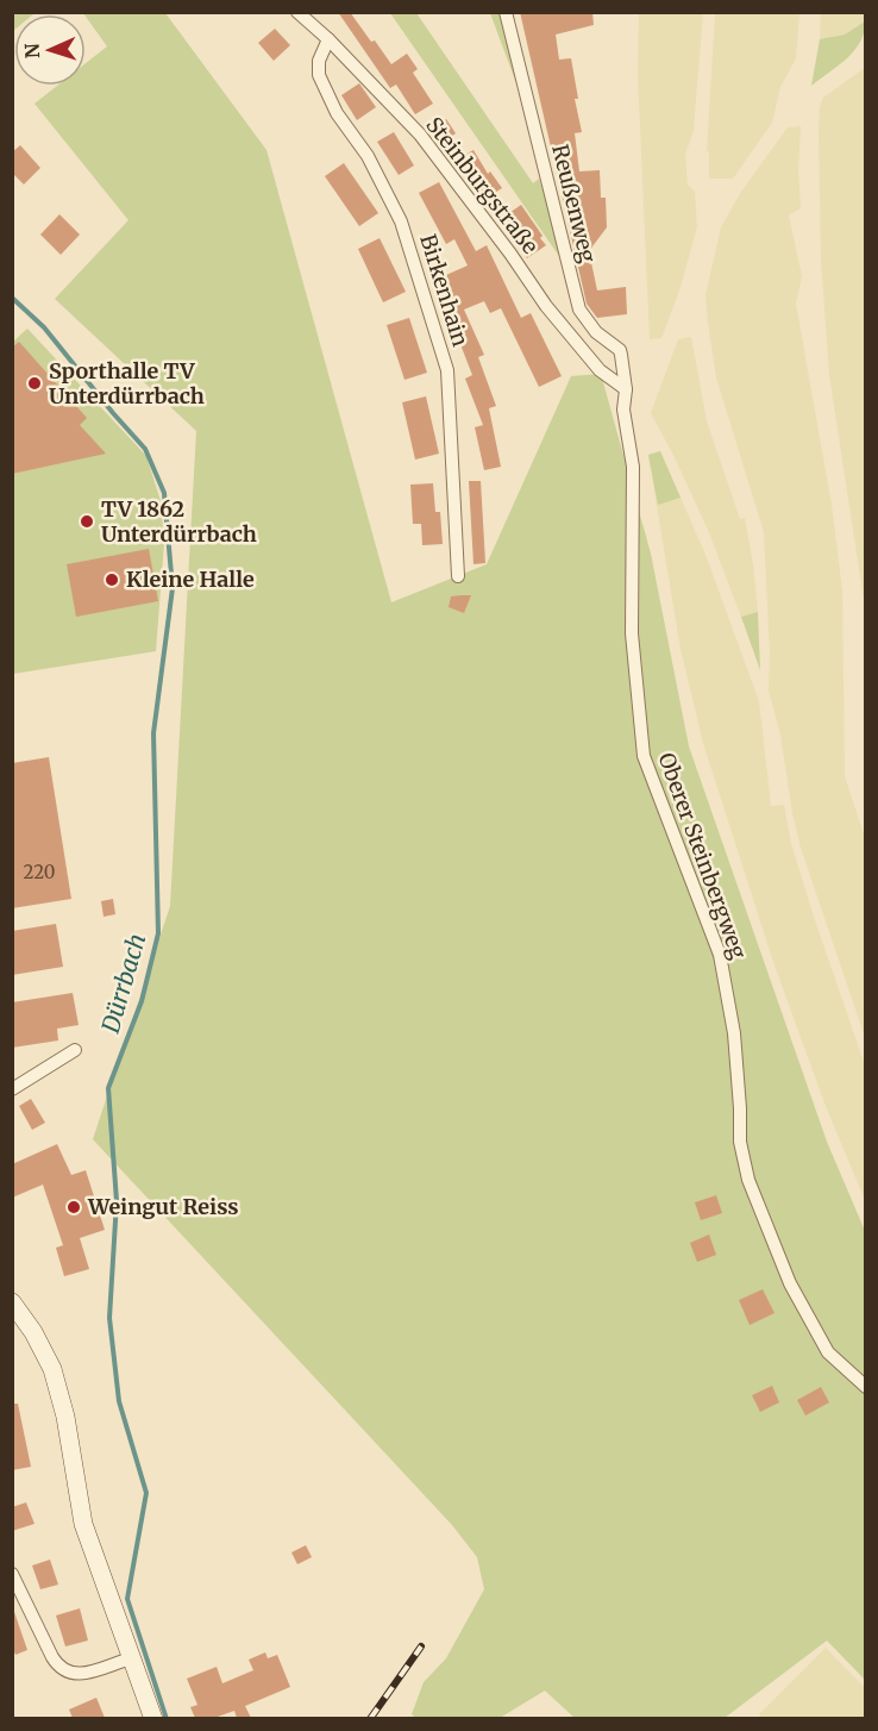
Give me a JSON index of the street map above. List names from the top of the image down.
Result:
{
  "streets": {
    "street": [
      "Steinburgstraße",
      "Reußenweg",
      "Birkenhain",
      "Oberer Steinbergweg"
    ]
  },
  "crossings": [
    ["Steinburgstraße", "Reußenweg"],
    ["Steinburgstraße", "Birkenhain"],
    ["Steinburgstraße", "Oberer Steinbergweg"],
    ["Reußenweg", "Oberer Steinbergweg"]
  ],
  "water": ["Dürrbach"],
  "places": [
    "Sporthalle TV Unterdürrbach",
    "TV 1862 Unterdürrbach",
    "Kleine Halle",
    "Weingut Reiss"
  ],
  "house_numbers": ["220"],
  "north": "left"
}
